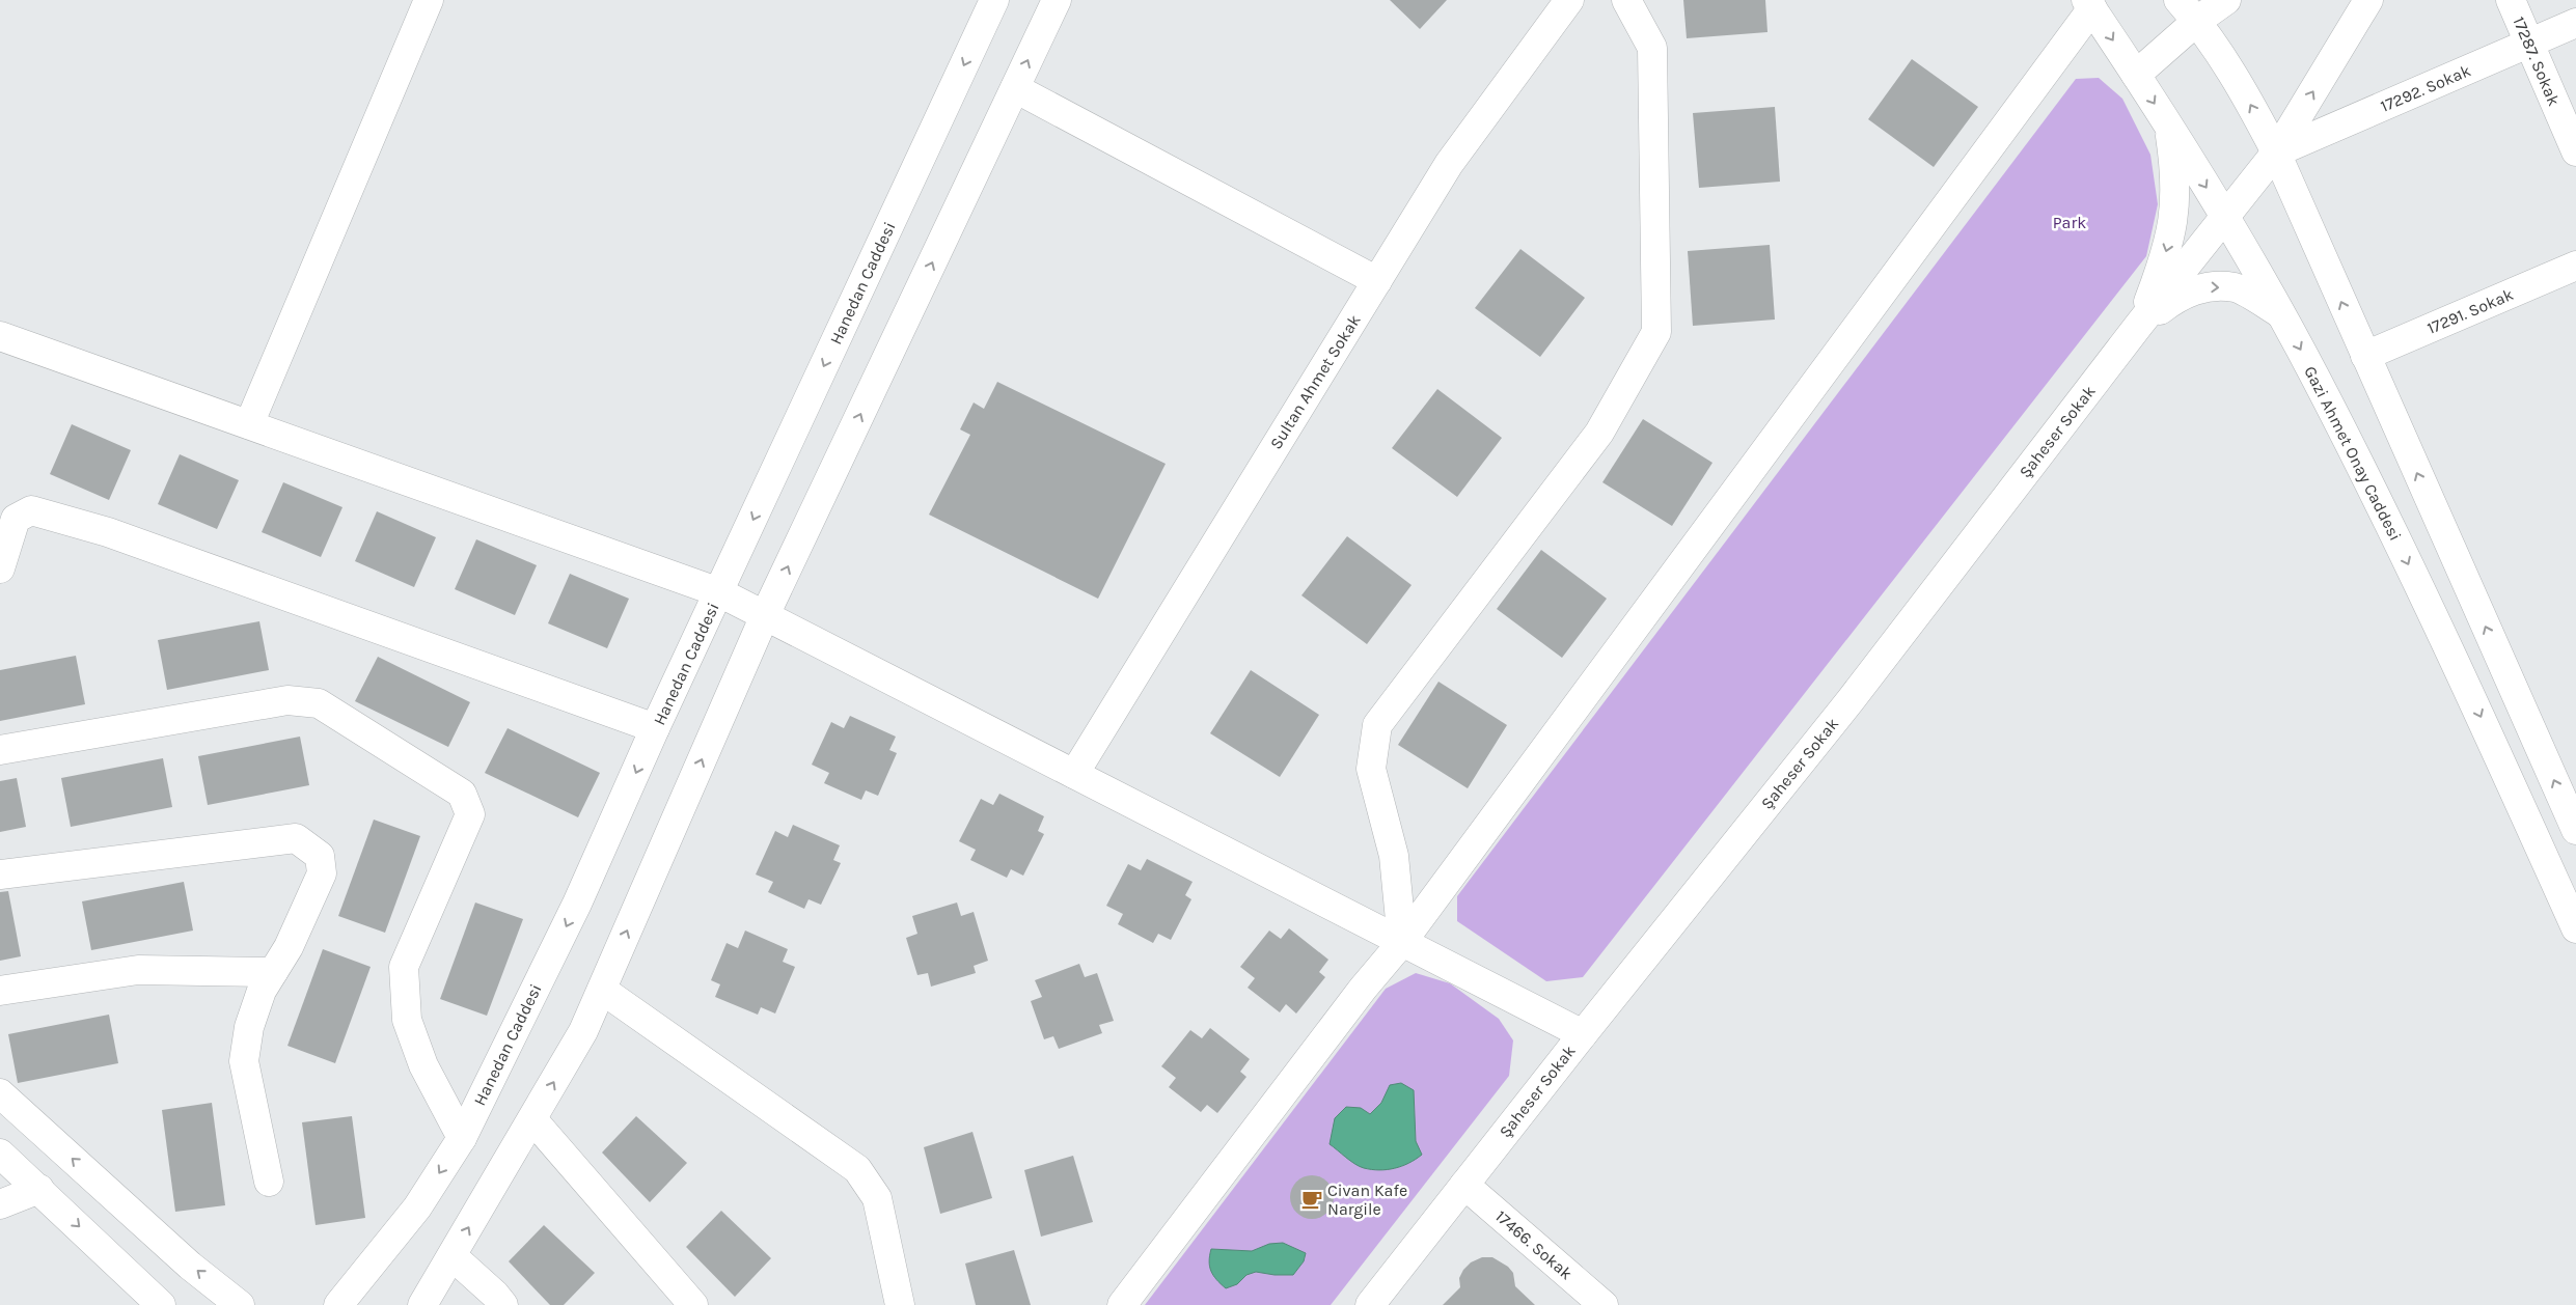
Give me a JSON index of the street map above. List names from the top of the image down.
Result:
{
  "streets": {
    "street": [
      "17287. Sokak",
      "17292. Sokak",
      "Hanedan Caddesi",
      "17291. Sokak",
      "Sultan Ahmet Sokak",
      "Şaheser Sokak",
      "Gazi Ahmet Onay Caddesi",
      "17466. Sokak"
    ]
  },
  "crossings": [
    ["17287. Sokak", "17292. Sokak"],
    ["17292. Sokak", "Şaheser Sokak"],
    ["Şaheser Sokak", "Gazi Ahmet Onay Caddesi"],
    ["Şaheser Sokak", "17466. Sokak"]
  ],
  "parks": ["Park"],
  "places": {
    "cafe": ["Civan Kafe Nargile"]
  }
}
